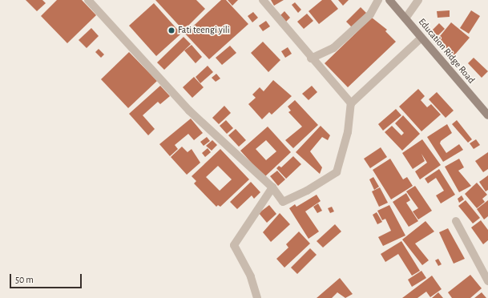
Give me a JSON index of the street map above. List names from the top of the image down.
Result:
{
  "streets": {
    "main road": ["Education Ridge Road"]
  },
  "places": ["Fati teengi yili"],
  "scale_bar": "50 m"
}
